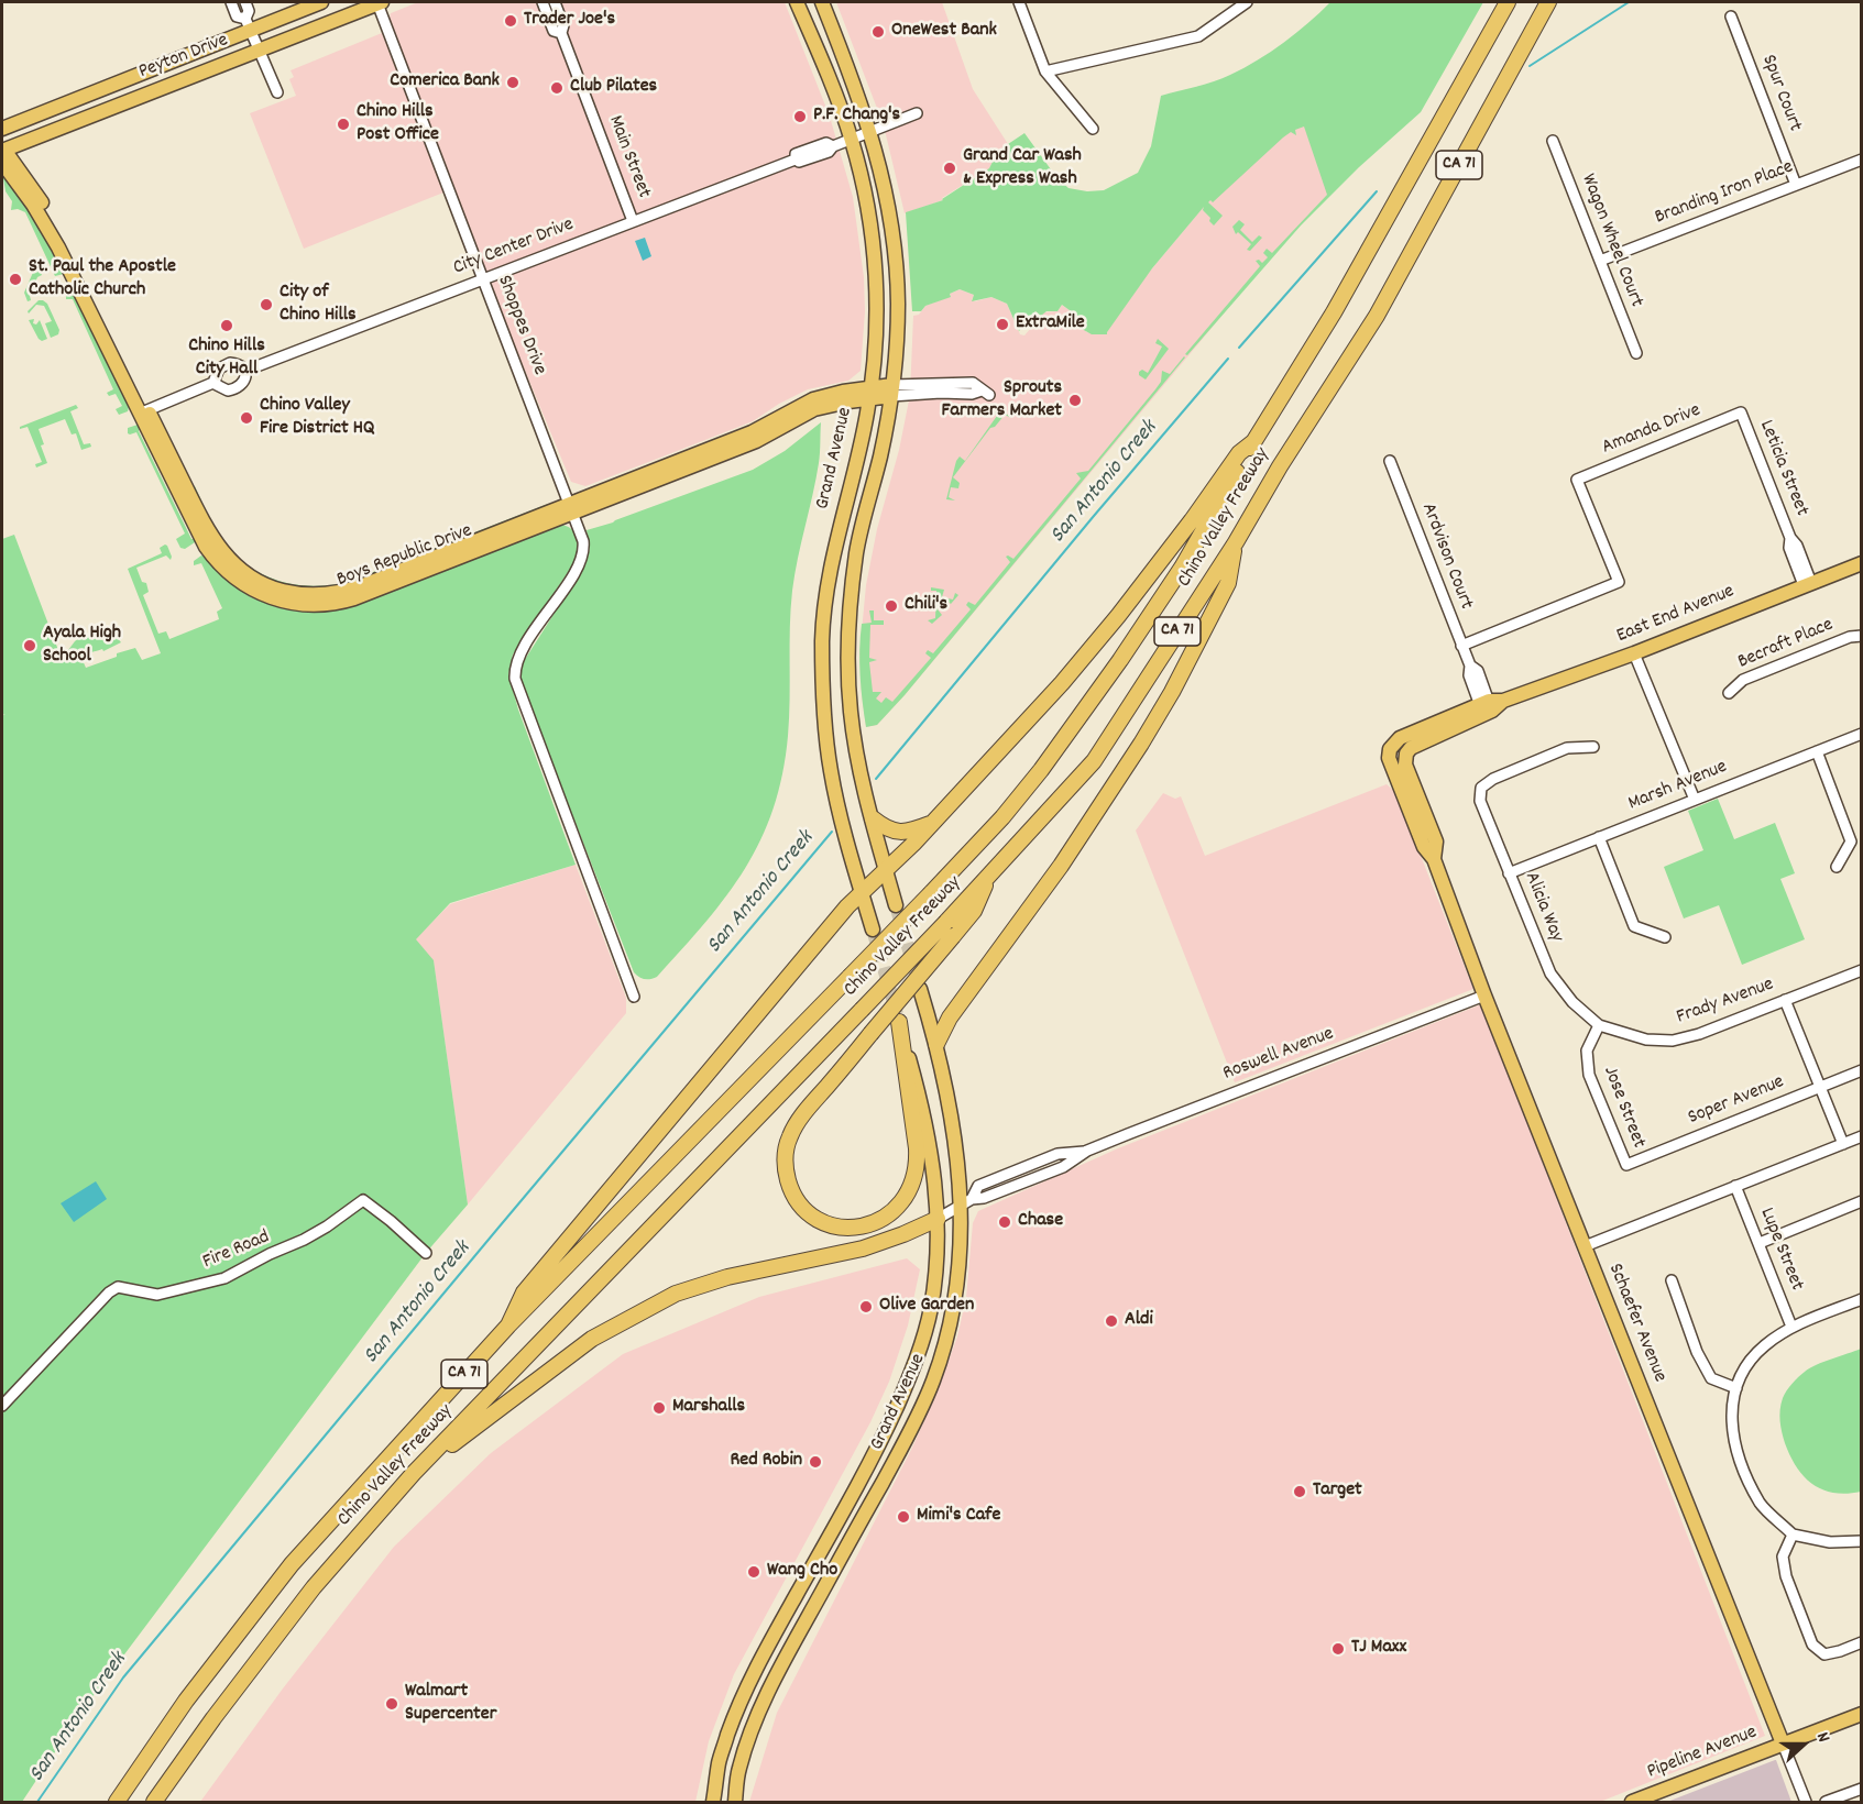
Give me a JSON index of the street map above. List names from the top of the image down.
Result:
{
  "streets": {
    "highway": ["CA 71", "Chino Valley Freeway"],
    "main road": [
      "Peyton Drive",
      "Grand Avenue",
      "Boys Republic Drive",
      "East End Avenue",
      "Schaefer Avenue",
      "Pipeline Avenue"
    ],
    "street": [
      "Spur Court",
      "Main Street",
      "Branding Iron Place",
      "Wagon Wheel Court",
      "City Center Drive",
      "Shoppes Drive",
      "Amanda Drive",
      "Leticia Street",
      "Ardvison Court",
      "Becraft Place",
      "Marsh Avenue",
      "Alicia Way",
      "Frady Avenue",
      "Roswell Avenue",
      "Soper Avenue",
      "Jose Street",
      "Lupe Street",
      "Fire Road"
    ]
  },
  "crossings": [
    ["Peyton Drive", "Shoppes Drive"],
    ["Peyton Drive", "Boys Republic Drive"],
    ["Spur Court", "Branding Iron Place"],
    ["Main Street", "City Center Drive"],
    ["Branding Iron Place", "Wagon Wheel Court"],
    ["City Center Drive", "Shoppes Drive"],
    ["City Center Drive", "Grand Avenue"],
    ["City Center Drive", "Boys Republic Drive"],
    ["Shoppes Drive", "Boys Republic Drive"],
    ["Amanda Drive", "Leticia Street"],
    ["Amanda Drive", "Ardvison Court"],
    ["Grand Avenue", "Boys Republic Drive"],
    ["Grand Avenue", "Roswell Avenue"],
    ["Leticia Street", "East End Avenue"],
    ["Ardvison Court", "East End Avenue"],
    ["East End Avenue", "Schaefer Avenue"],
    ["Marsh Avenue", "Alicia Way"],
    ["Alicia Way", "Frady Avenue"],
    ["Alicia Way", "Jose Street"],
    ["Frady Avenue", "Jose Street"],
    ["Roswell Avenue", "Schaefer Avenue"],
    ["Soper Avenue", "Jose Street"],
    ["Schaefer Avenue", "Pipeline Avenue"]
  ],
  "water": ["San Antonio Creek"],
  "places": [
    "Trader Joe's",
    "OneWest Bank",
    "Comerica Bank",
    "Club Pilates",
    "P.F. Chang's",
    "Chino Hills Post Office",
    "Grand Car Wash & Express Wash",
    "St. Paul the Apostle Catholic Church",
    "City of Chino Hills",
    "ExtraMile",
    "Chino Hills City Hall",
    "Sprouts Farmers Market",
    "Chino Valley Fire District HQ",
    "Chili's",
    "Ayala High School",
    "Chase",
    "Olive Garden",
    "Aldi",
    "Marshalls",
    "Red Robin",
    "Target",
    "Mimi's Cafe",
    "Wang Cho",
    "TJ Maxx",
    "Walmart Supercenter"
  ],
  "north": "right"
}
